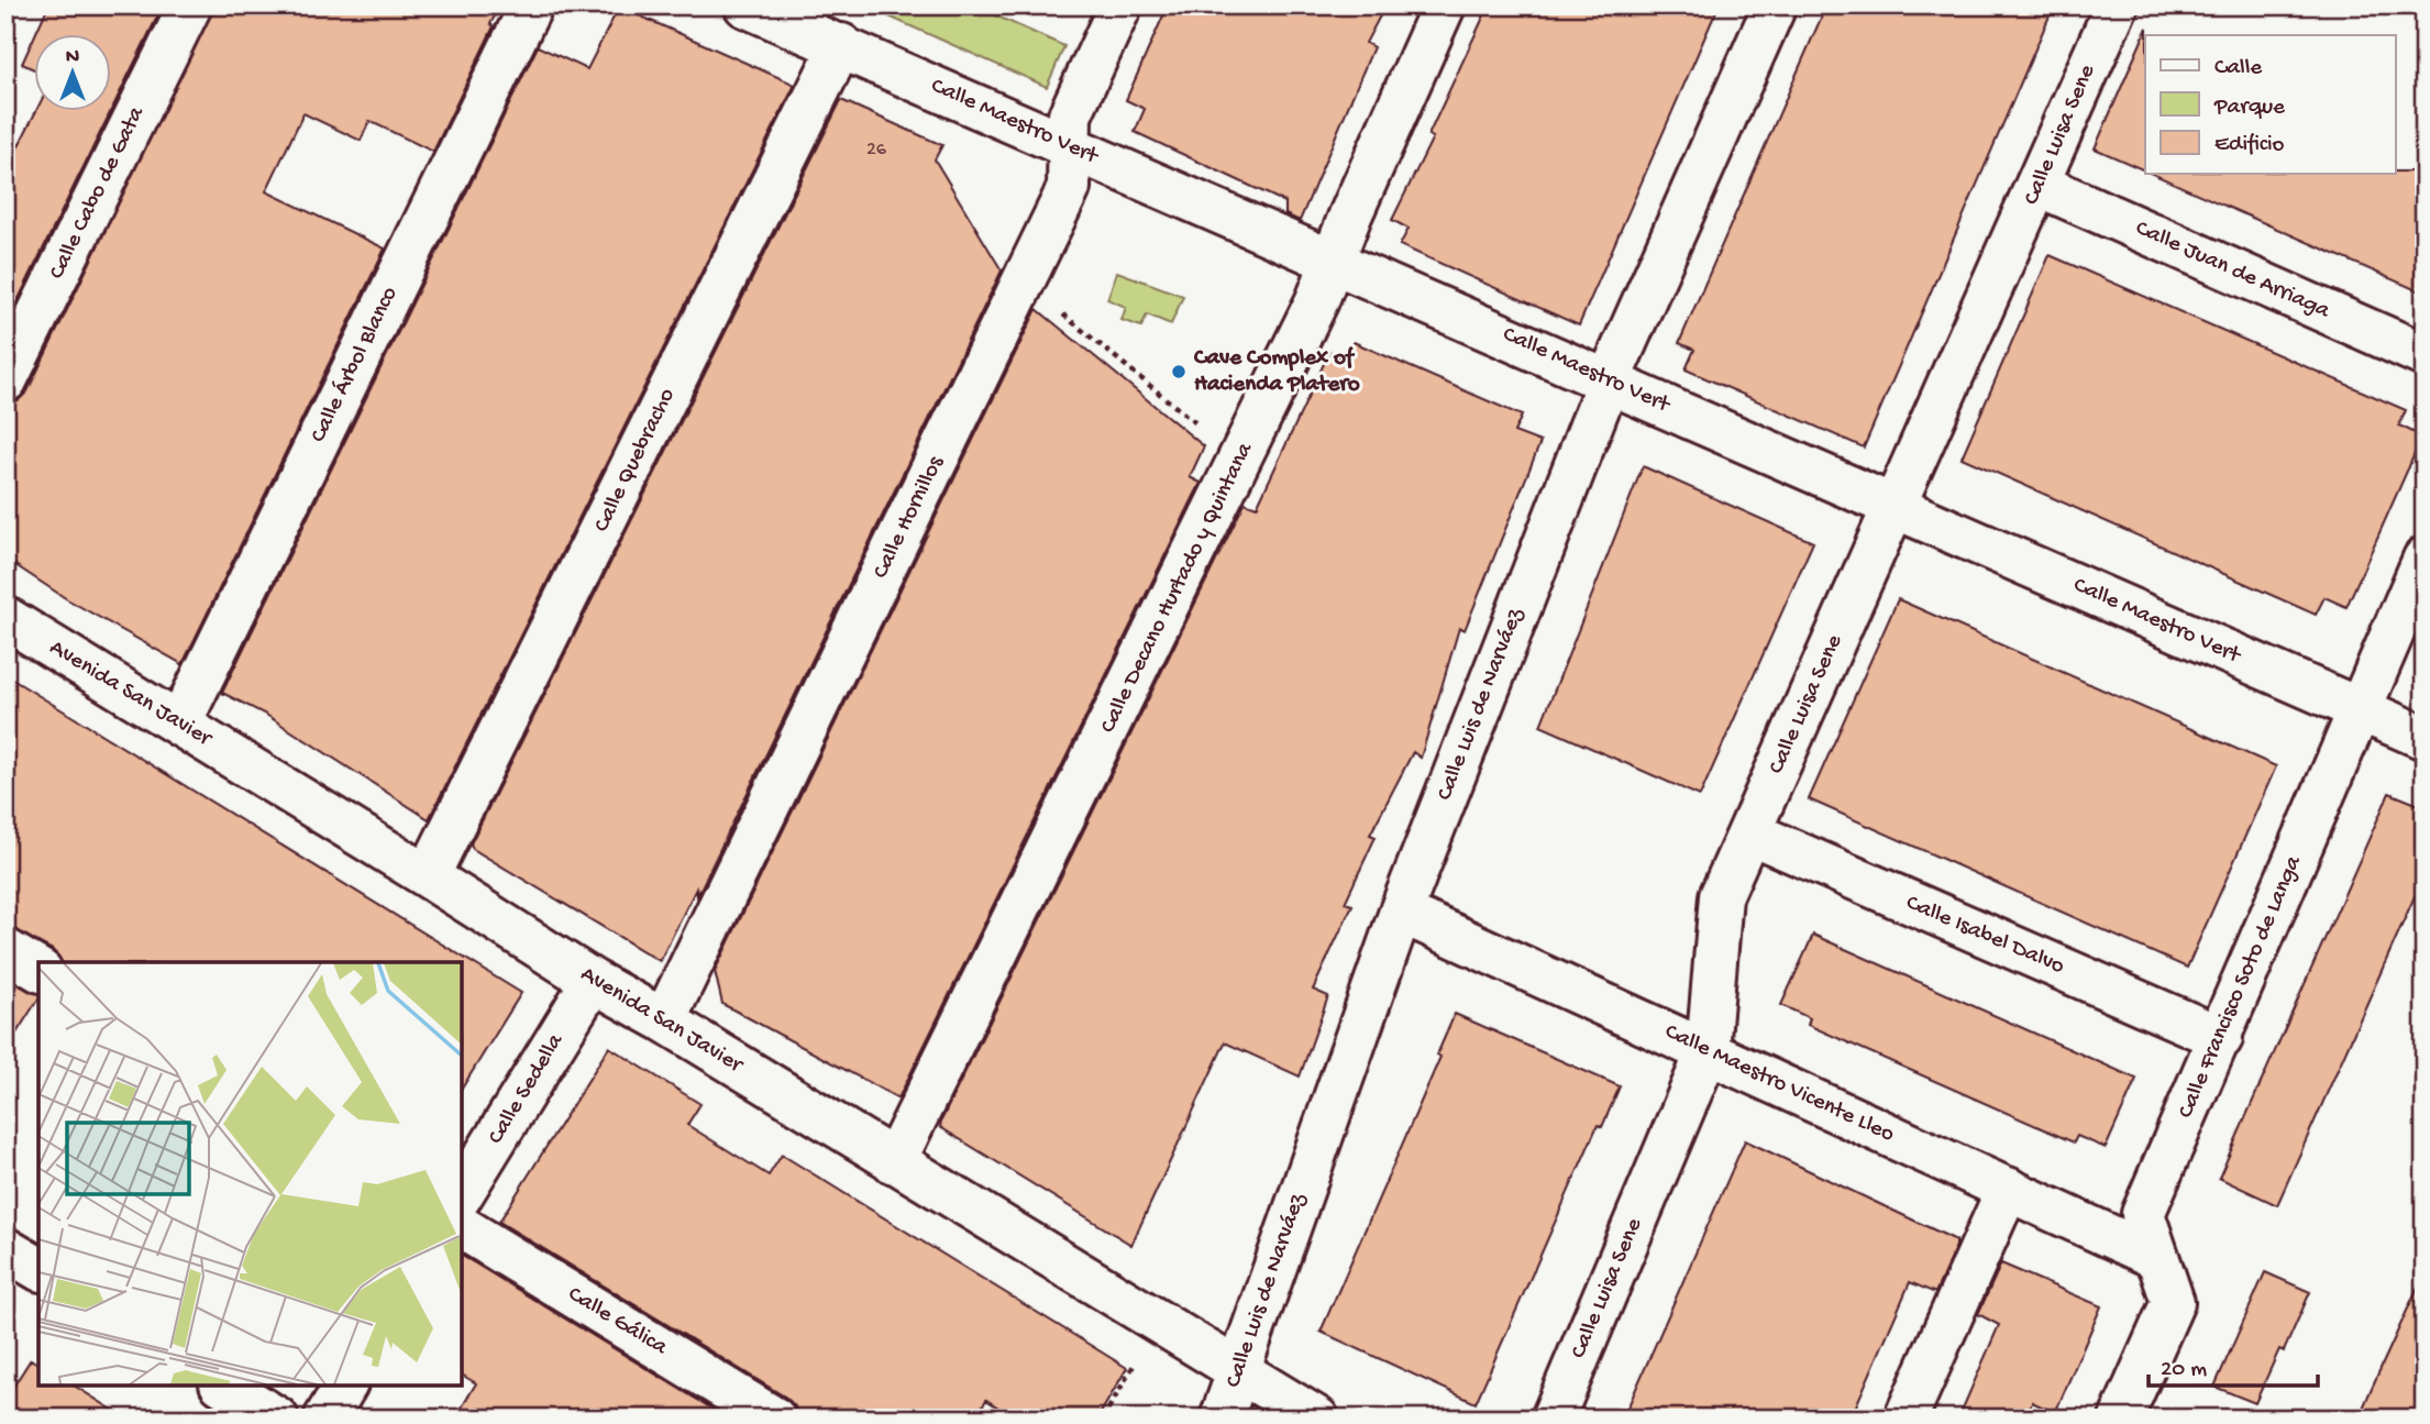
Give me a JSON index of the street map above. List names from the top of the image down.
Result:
{
  "streets": {
    "street": [
      "Calle Maestro Vert",
      "Calle Luisa Sene",
      "Calle Cabo de Gata",
      "Calle Juan de Arriaga",
      "Calle Árbol Blanco",
      "Calle Quebracho",
      "Calle Hornillos",
      "Calle Decano Hurtado y Quintana",
      "Avenida San Javier",
      "Calle Luis de Narváez",
      "Calle Isabel Dalvo",
      "Calle Francisco Soto de Langa",
      "Calle Maestro Vicente Lleo",
      "Calle Sedella",
      "Calle Gálica"
    ]
  },
  "crossings": [
    ["Calle Maestro Vert", "Calle Luisa Sene"],
    ["Calle Maestro Vert", "Calle Quebracho"],
    ["Calle Maestro Vert", "Calle Hornillos"],
    ["Calle Maestro Vert", "Calle Decano Hurtado y Quintana"],
    ["Calle Maestro Vert", "Calle Luis de Narváez"],
    ["Calle Maestro Vert", "Calle Francisco Soto de Langa"],
    ["Calle Luisa Sene", "Calle Juan de Arriaga"],
    ["Calle Luisa Sene", "Calle Isabel Dalvo"],
    ["Calle Luisa Sene", "Calle Maestro Vicente Lleo"],
    ["Calle Árbol Blanco", "Avenida San Javier"],
    ["Calle Quebracho", "Avenida San Javier"],
    ["Calle Hornillos", "Avenida San Javier"],
    ["Calle Decano Hurtado y Quintana", "Avenida San Javier"],
    ["Avenida San Javier", "Calle Luis de Narváez"],
    ["Avenida San Javier", "Calle Sedella"],
    ["Calle Luis de Narváez", "Calle Maestro Vicente Lleo"],
    ["Calle Isabel Dalvo", "Calle Francisco Soto de Langa"],
    ["Calle Francisco Soto de Langa", "Calle Maestro Vicente Lleo"]
  ],
  "places": ["Cave Complex of Hacienda Platero"],
  "house_numbers": ["26"],
  "legend": ["Calle", "Parque", "Edificio"],
  "scale_bar": "20 m",
  "north": "top"
}
